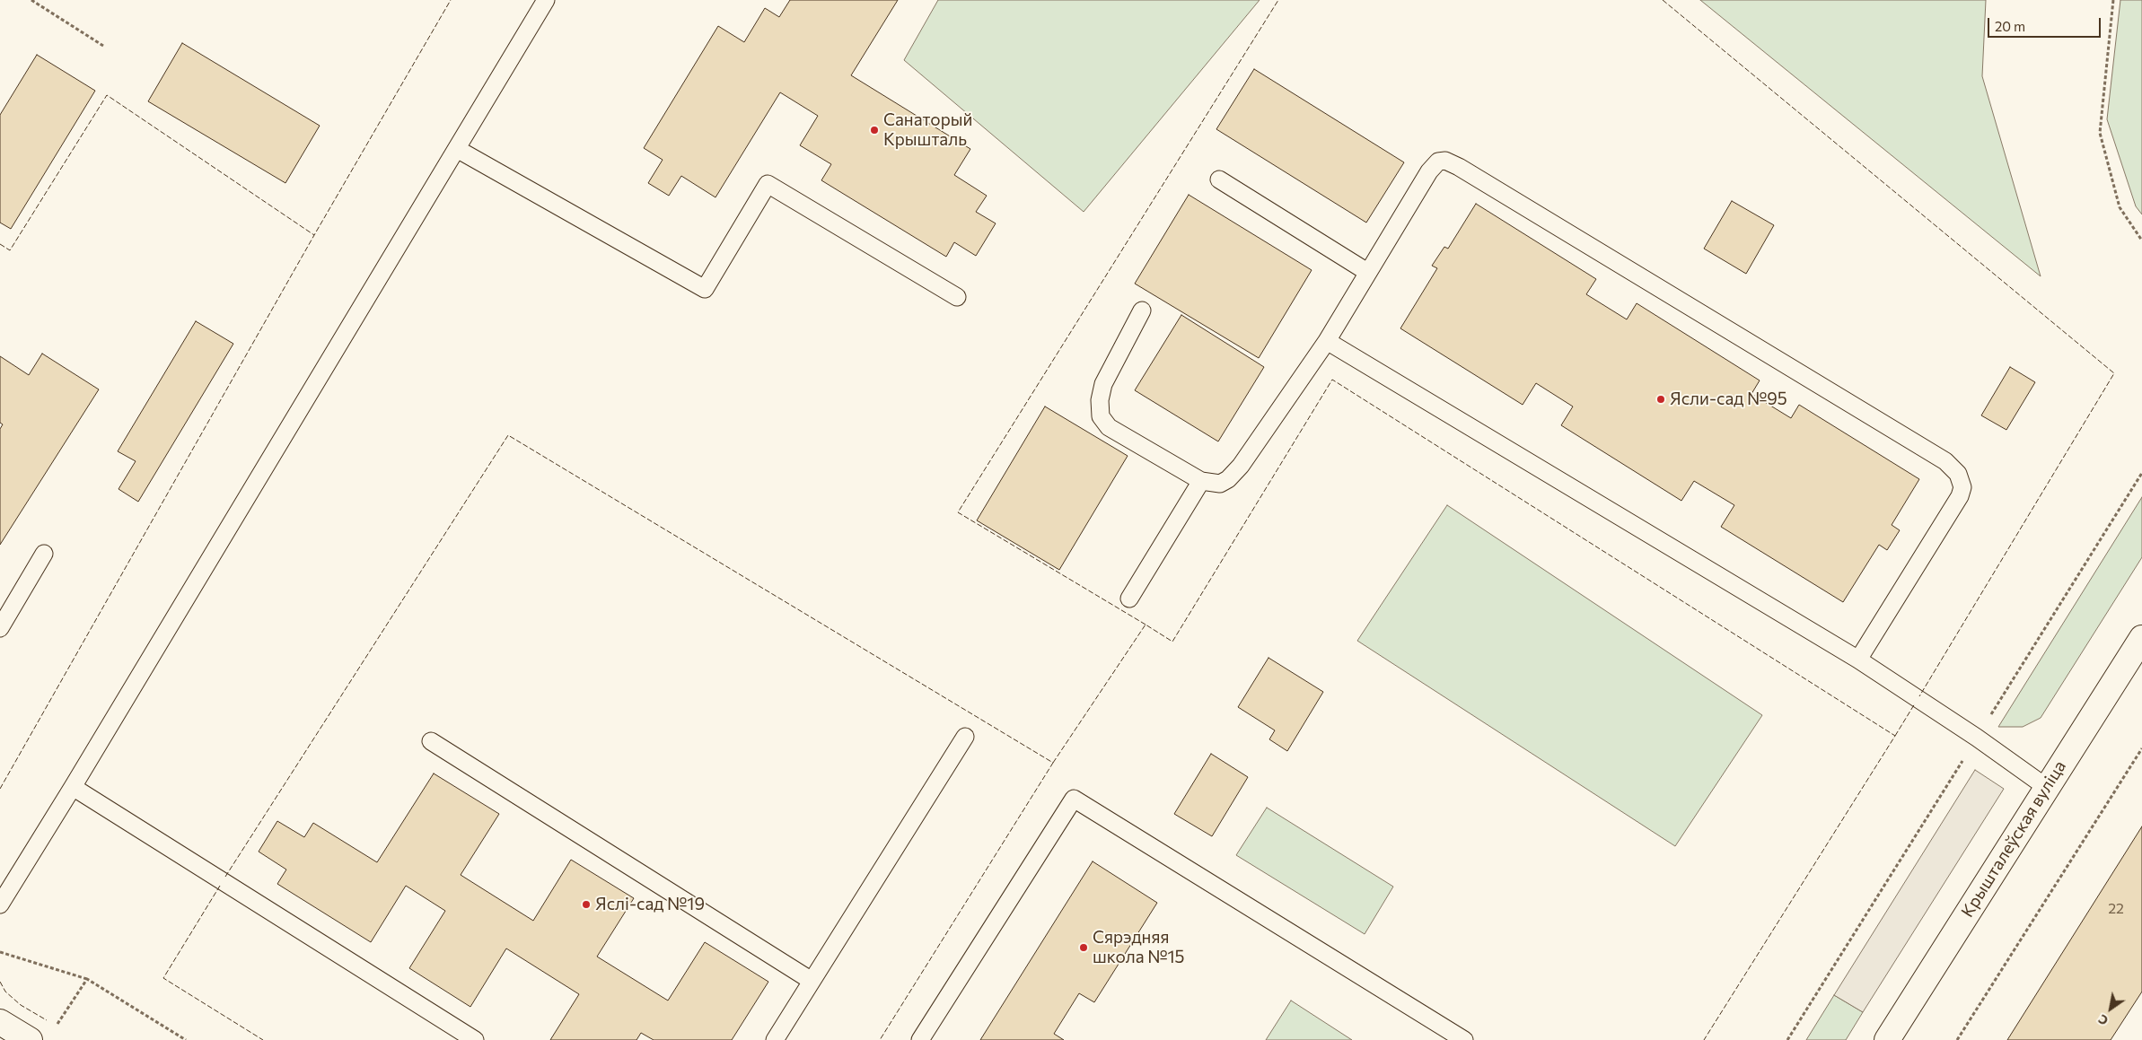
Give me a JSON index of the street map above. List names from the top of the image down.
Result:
{
  "streets": {
    "street": ["Крышталеўская вуліца"]
  },
  "places": [
    "Санаторый Крышталь",
    "Ясли-сад №95",
    "Яслі-сад №19",
    "Сярэдняя школа №15"
  ],
  "house_numbers": ["22"],
  "scale_bar": "20 m",
  "north": "bottom left"
}
